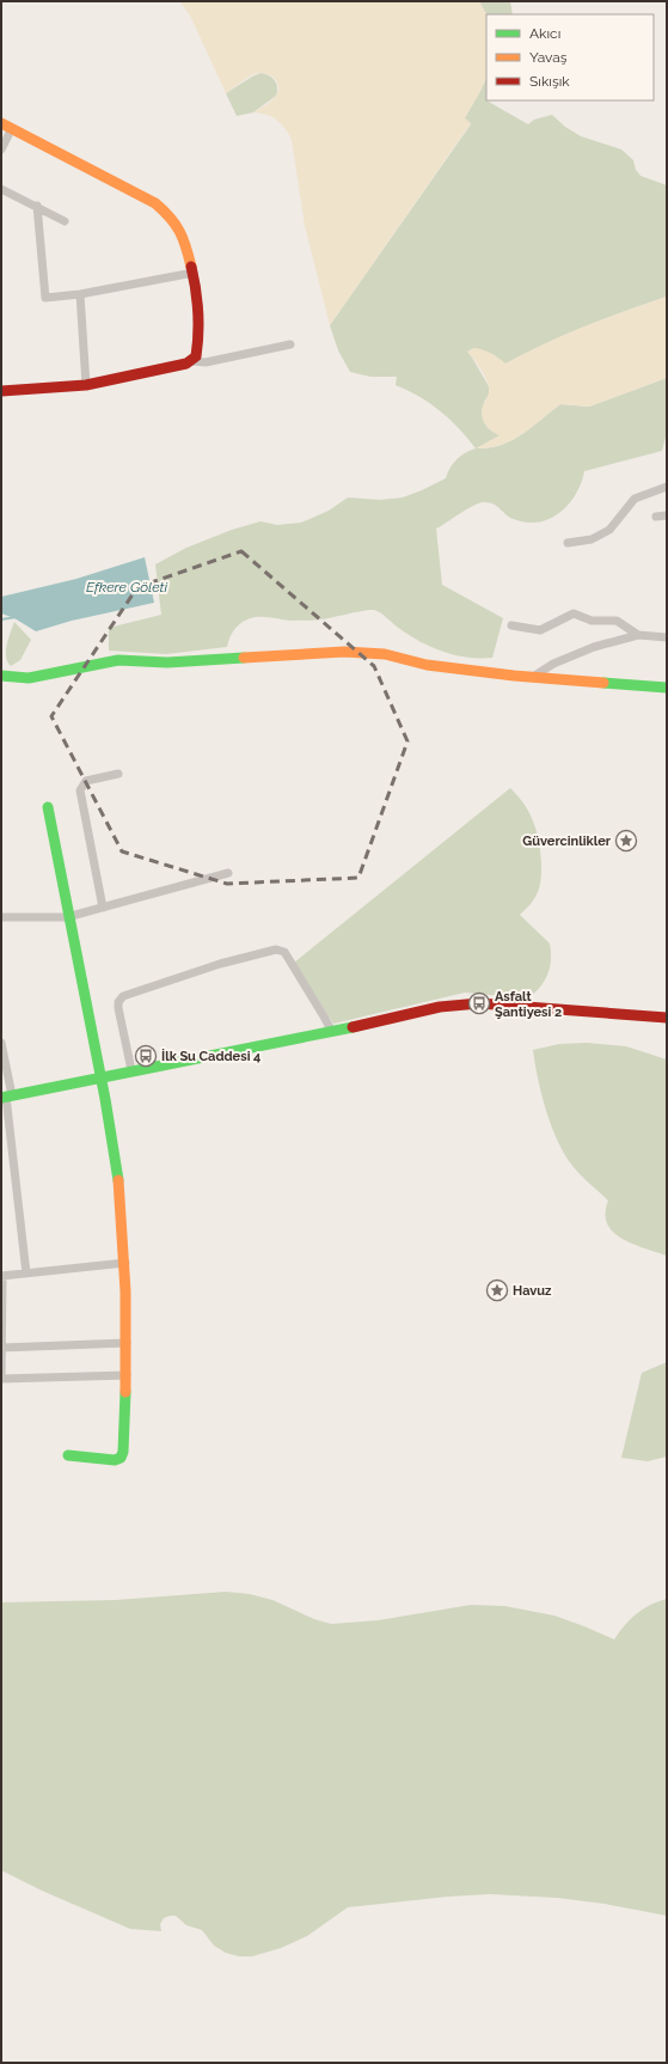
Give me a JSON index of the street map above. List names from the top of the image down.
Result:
{
  "water": ["Efkere Göleti"],
  "places": {
    "place": ["Güvercinlikler", "Havuz"],
    "bus stop": ["Asfalt Şantiyesi 2", "İlk Su Caddesi 4"]
  },
  "legend": ["Akıcı", "Yavaş", "Sıkışık"]
}
